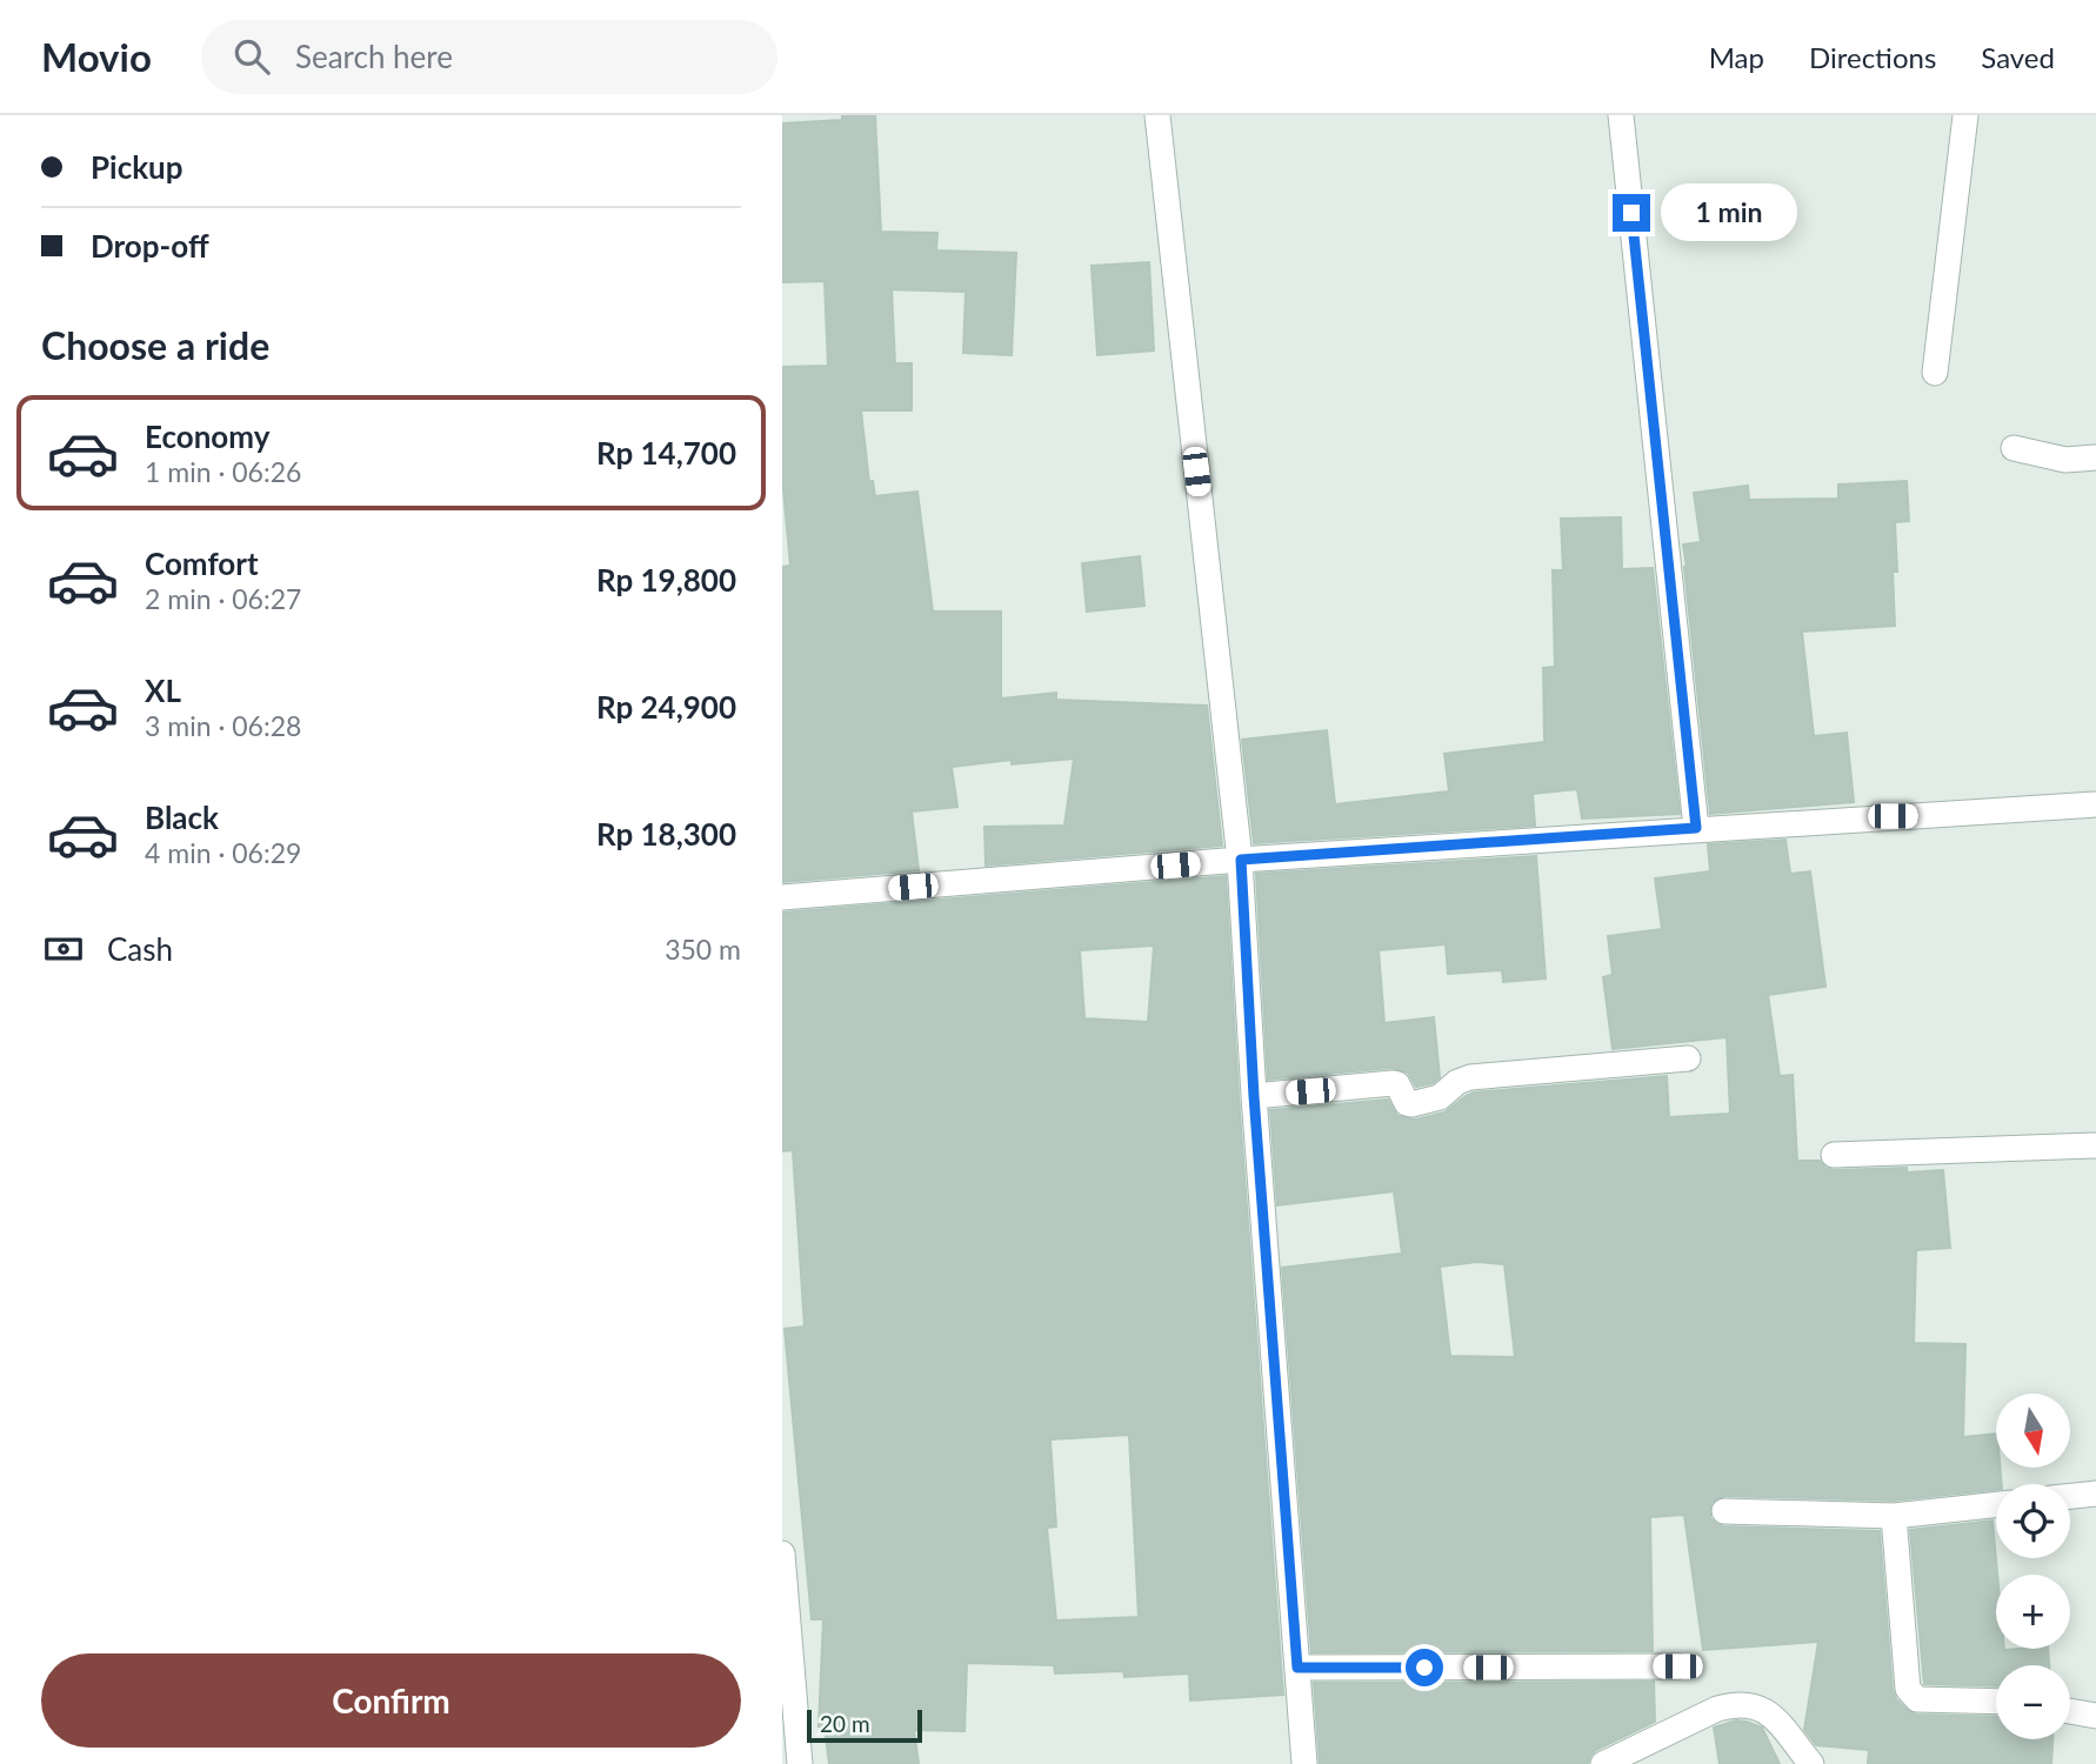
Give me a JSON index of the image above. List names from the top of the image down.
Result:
{
  "scale_bar": "20 m",
  "north": "bottom",
  "page": {
    "header": "Movio",
    "search": "Search here",
    "nav": ["Map", "Directions", "Saved"],
    "banner": ["Pickup", "Drop-off"],
    "bubble": "1 min",
    "heading": "Choose a ride",
    "list": [
      {
        "name": "Economy",
        "note": "1 min · 06:26",
        "value": "Rp 14,700"
      },
      {
        "name": "Comfort",
        "note": "2 min · 06:27",
        "value": "Rp 19,800"
      },
      {
        "name": "XL",
        "note": "3 min · 06:28",
        "value": "Rp 24,900"
      },
      {
        "name": "Black",
        "note": "4 min · 06:29",
        "value": "Rp 18,300"
      }
    ],
    "pay": ["Cash", "350 m"],
    "map_buttons": ["+", "−"],
    "buttons": "Confirm",
    "scale": "20 m"
  }
}
